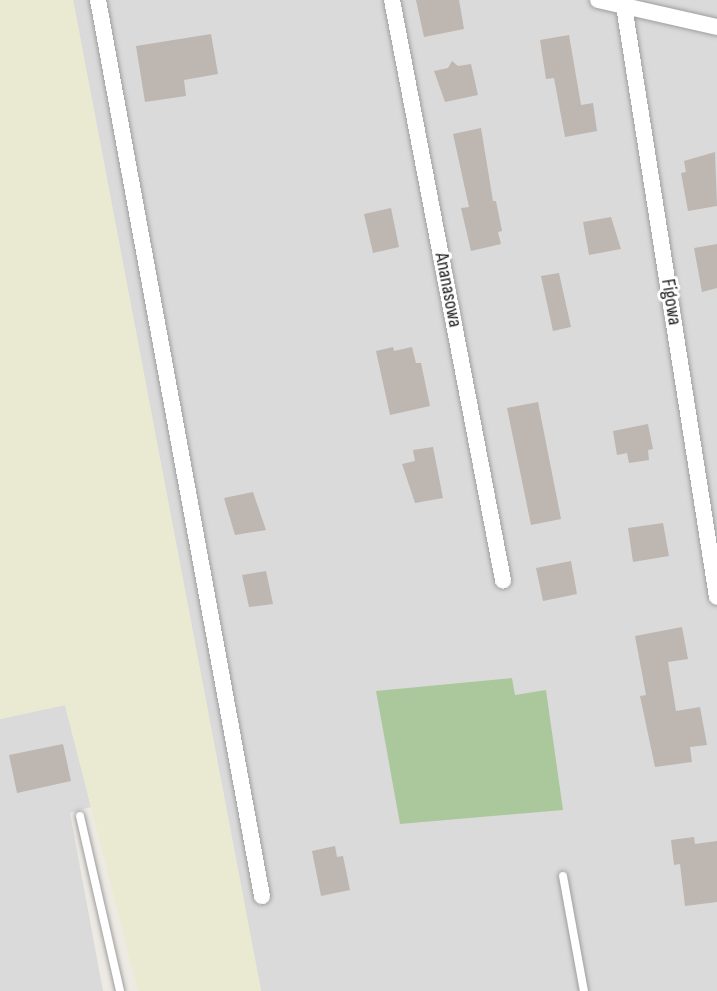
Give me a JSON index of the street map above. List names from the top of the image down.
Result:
{
  "streets": {
    "street": ["Ananasowa", "Figowa"]
  }
}
